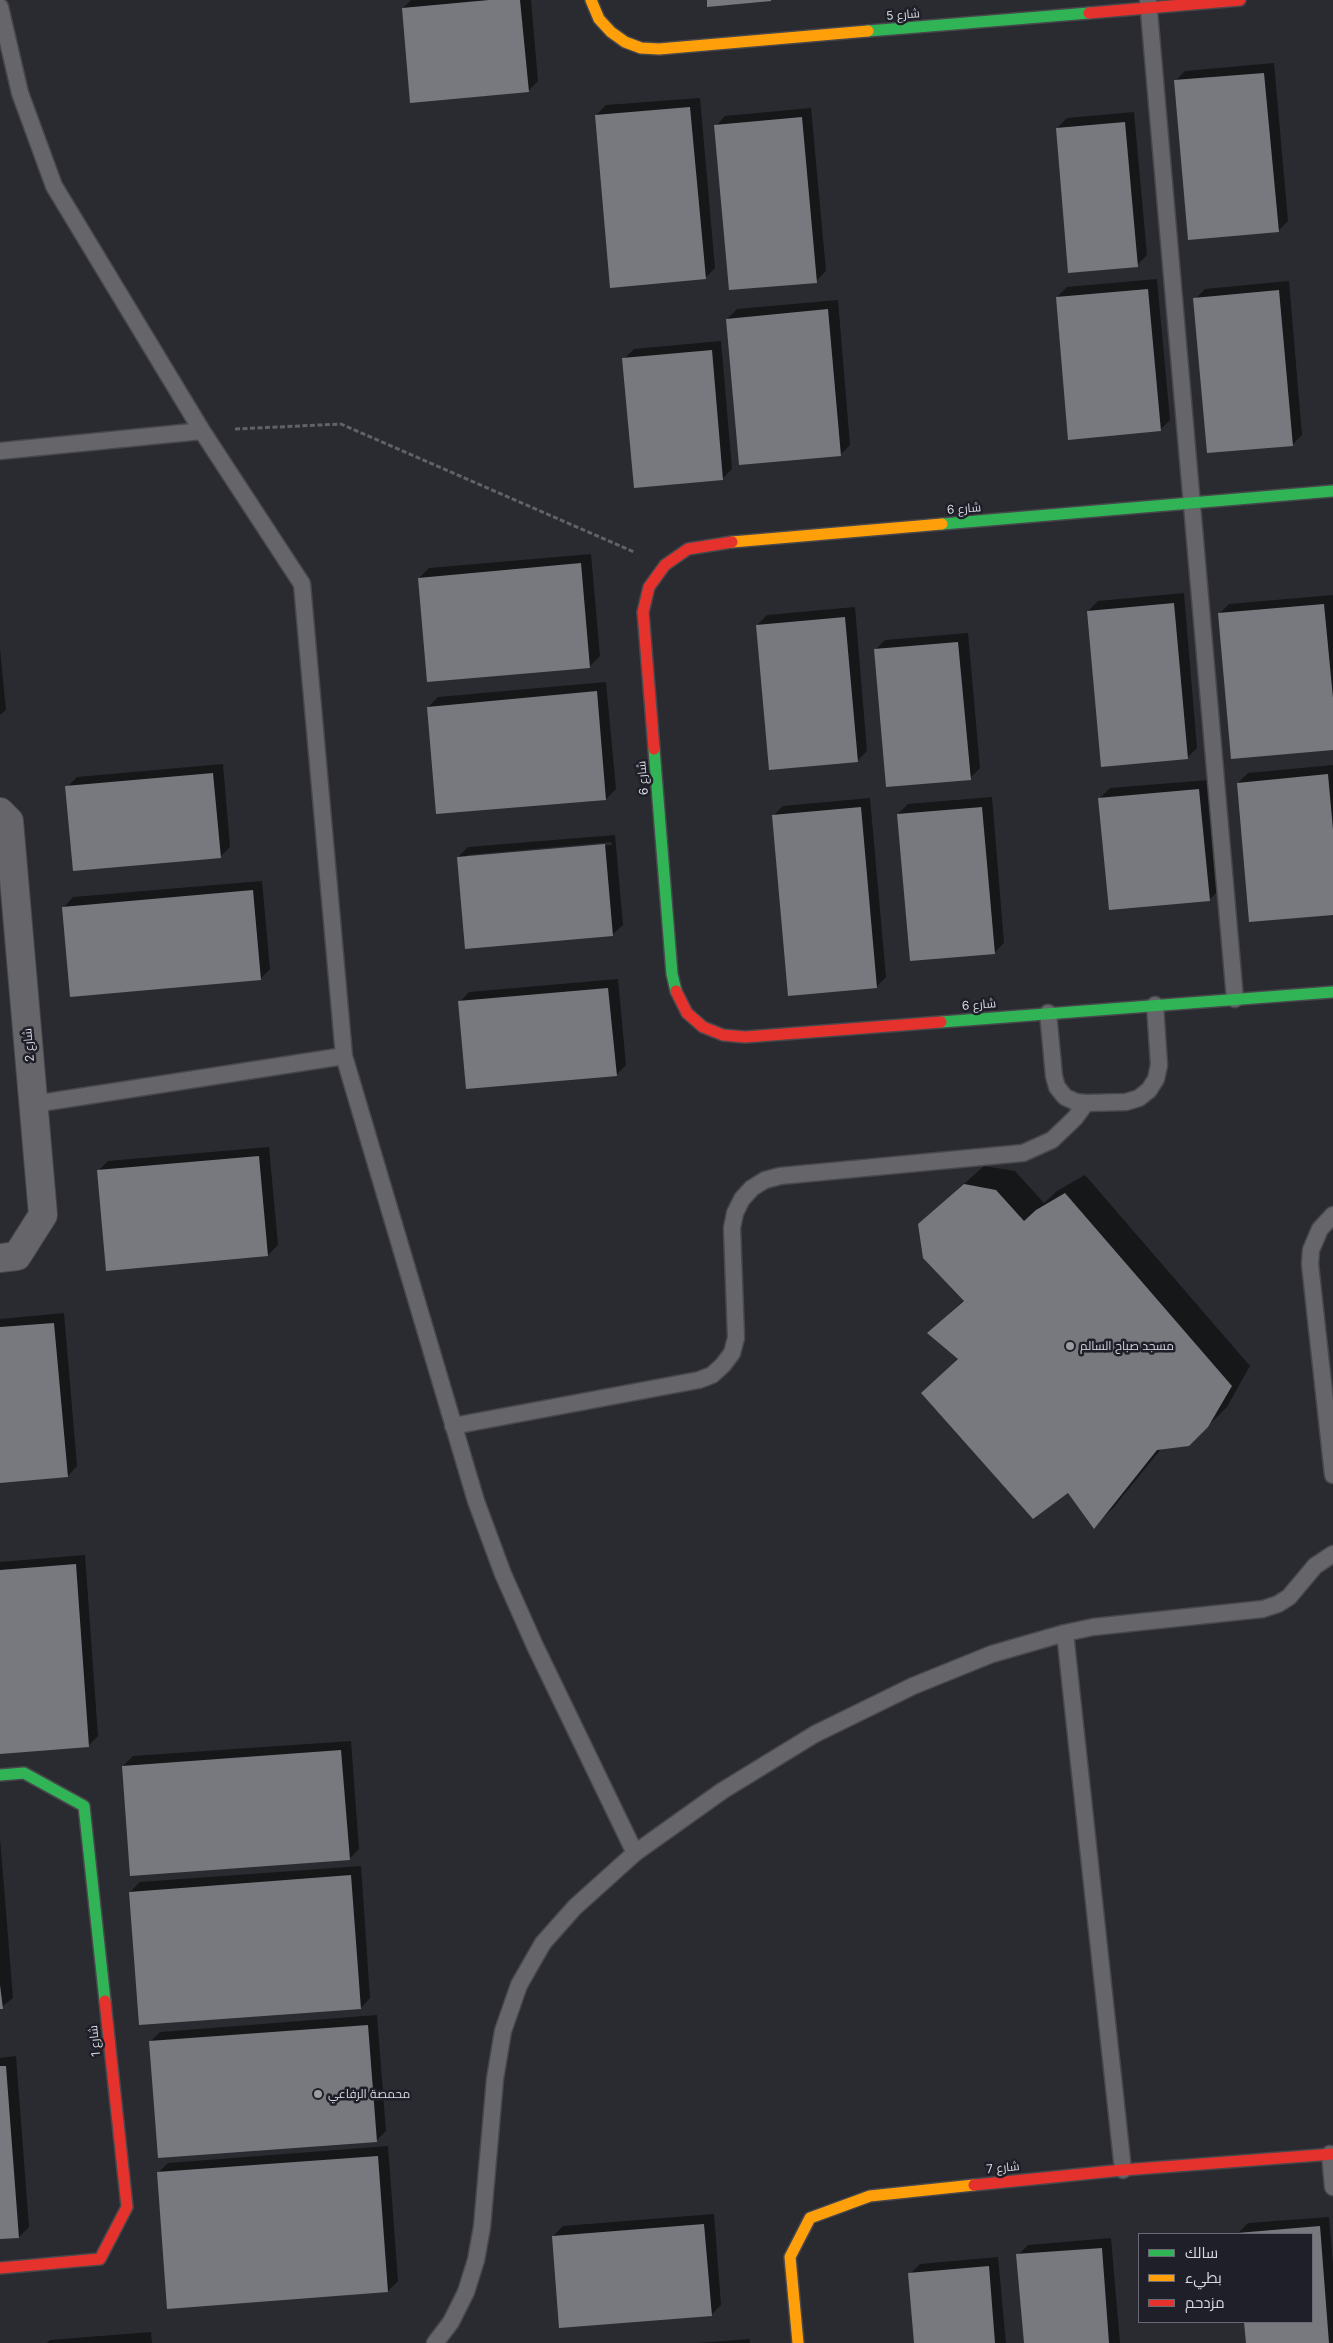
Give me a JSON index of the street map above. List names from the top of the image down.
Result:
{
  "streets": {
    "street": [
      "شارع 5",
      "شارع 6",
      "شارع 2",
      "شارع 1",
      "شارع 7"
    ]
  },
  "places": ["مسجد صباح السالم", "محمصة الرفاعي"],
  "legend": ["سالك", "بطيء", "مزدحم"]
}
